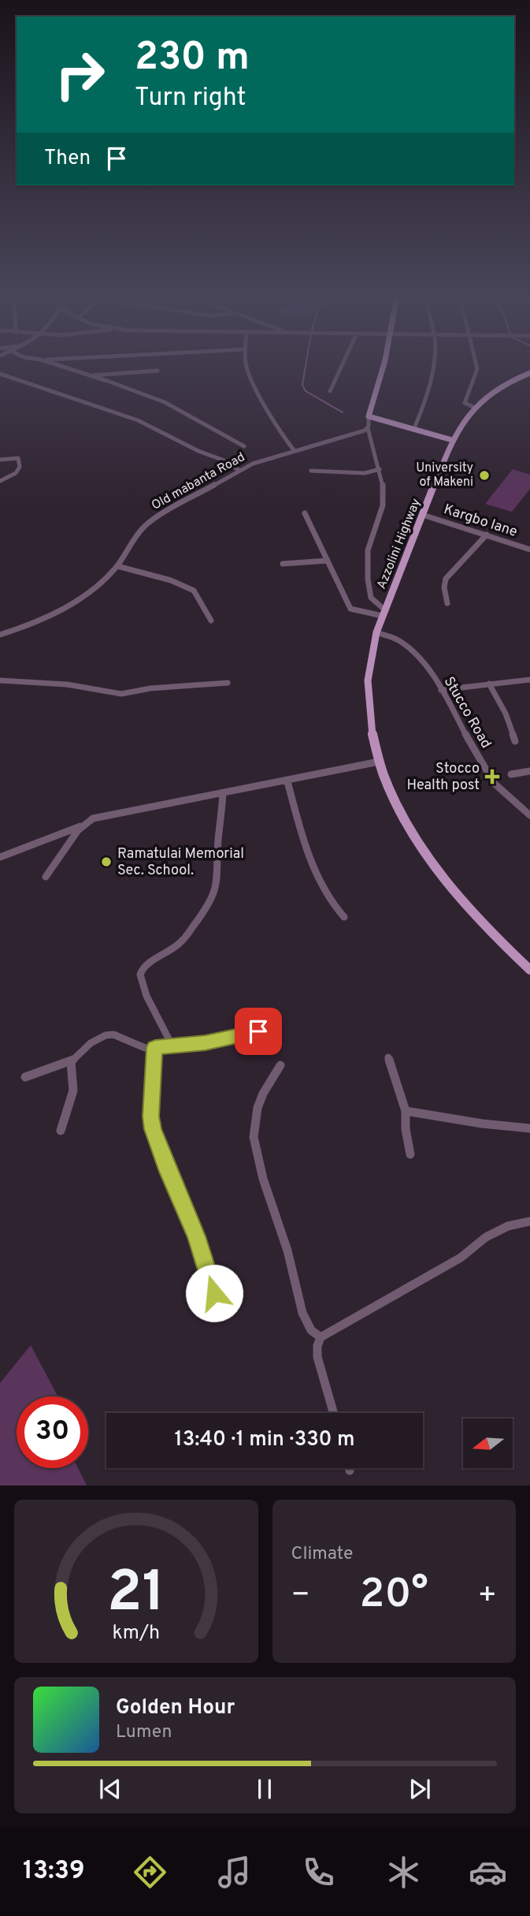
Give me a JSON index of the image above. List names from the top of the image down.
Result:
{
  "streets": {
    "main road": ["Azzolini Highway"],
    "street": ["Old mabanta Road", "Kargbo lane", "Stucco Road"]
  },
  "crossings": [
    ["Kargbo lane", "Azzolini Highway"],
    ["Azzolini Highway", "Stucco Road"]
  ],
  "places": {
    "other": ["University of Makeni", "Ramatulai Memorial Sec. School."],
    "health": ["Stocco Health post"]
  },
  "north": "left",
  "page": {
    "turn": ["230 m", "Turn right"],
    "then": "Then",
    "limit": "30",
    "trip": "13:40 · 1 min · 330 m",
    "tile": "Climate",
    "heat": ["−", "20°", "+"],
    "song": ["Golden Hour", "Lumen"],
    "tabs": "13:39",
    "gauge": ["21", "km/h"]
  }
}
